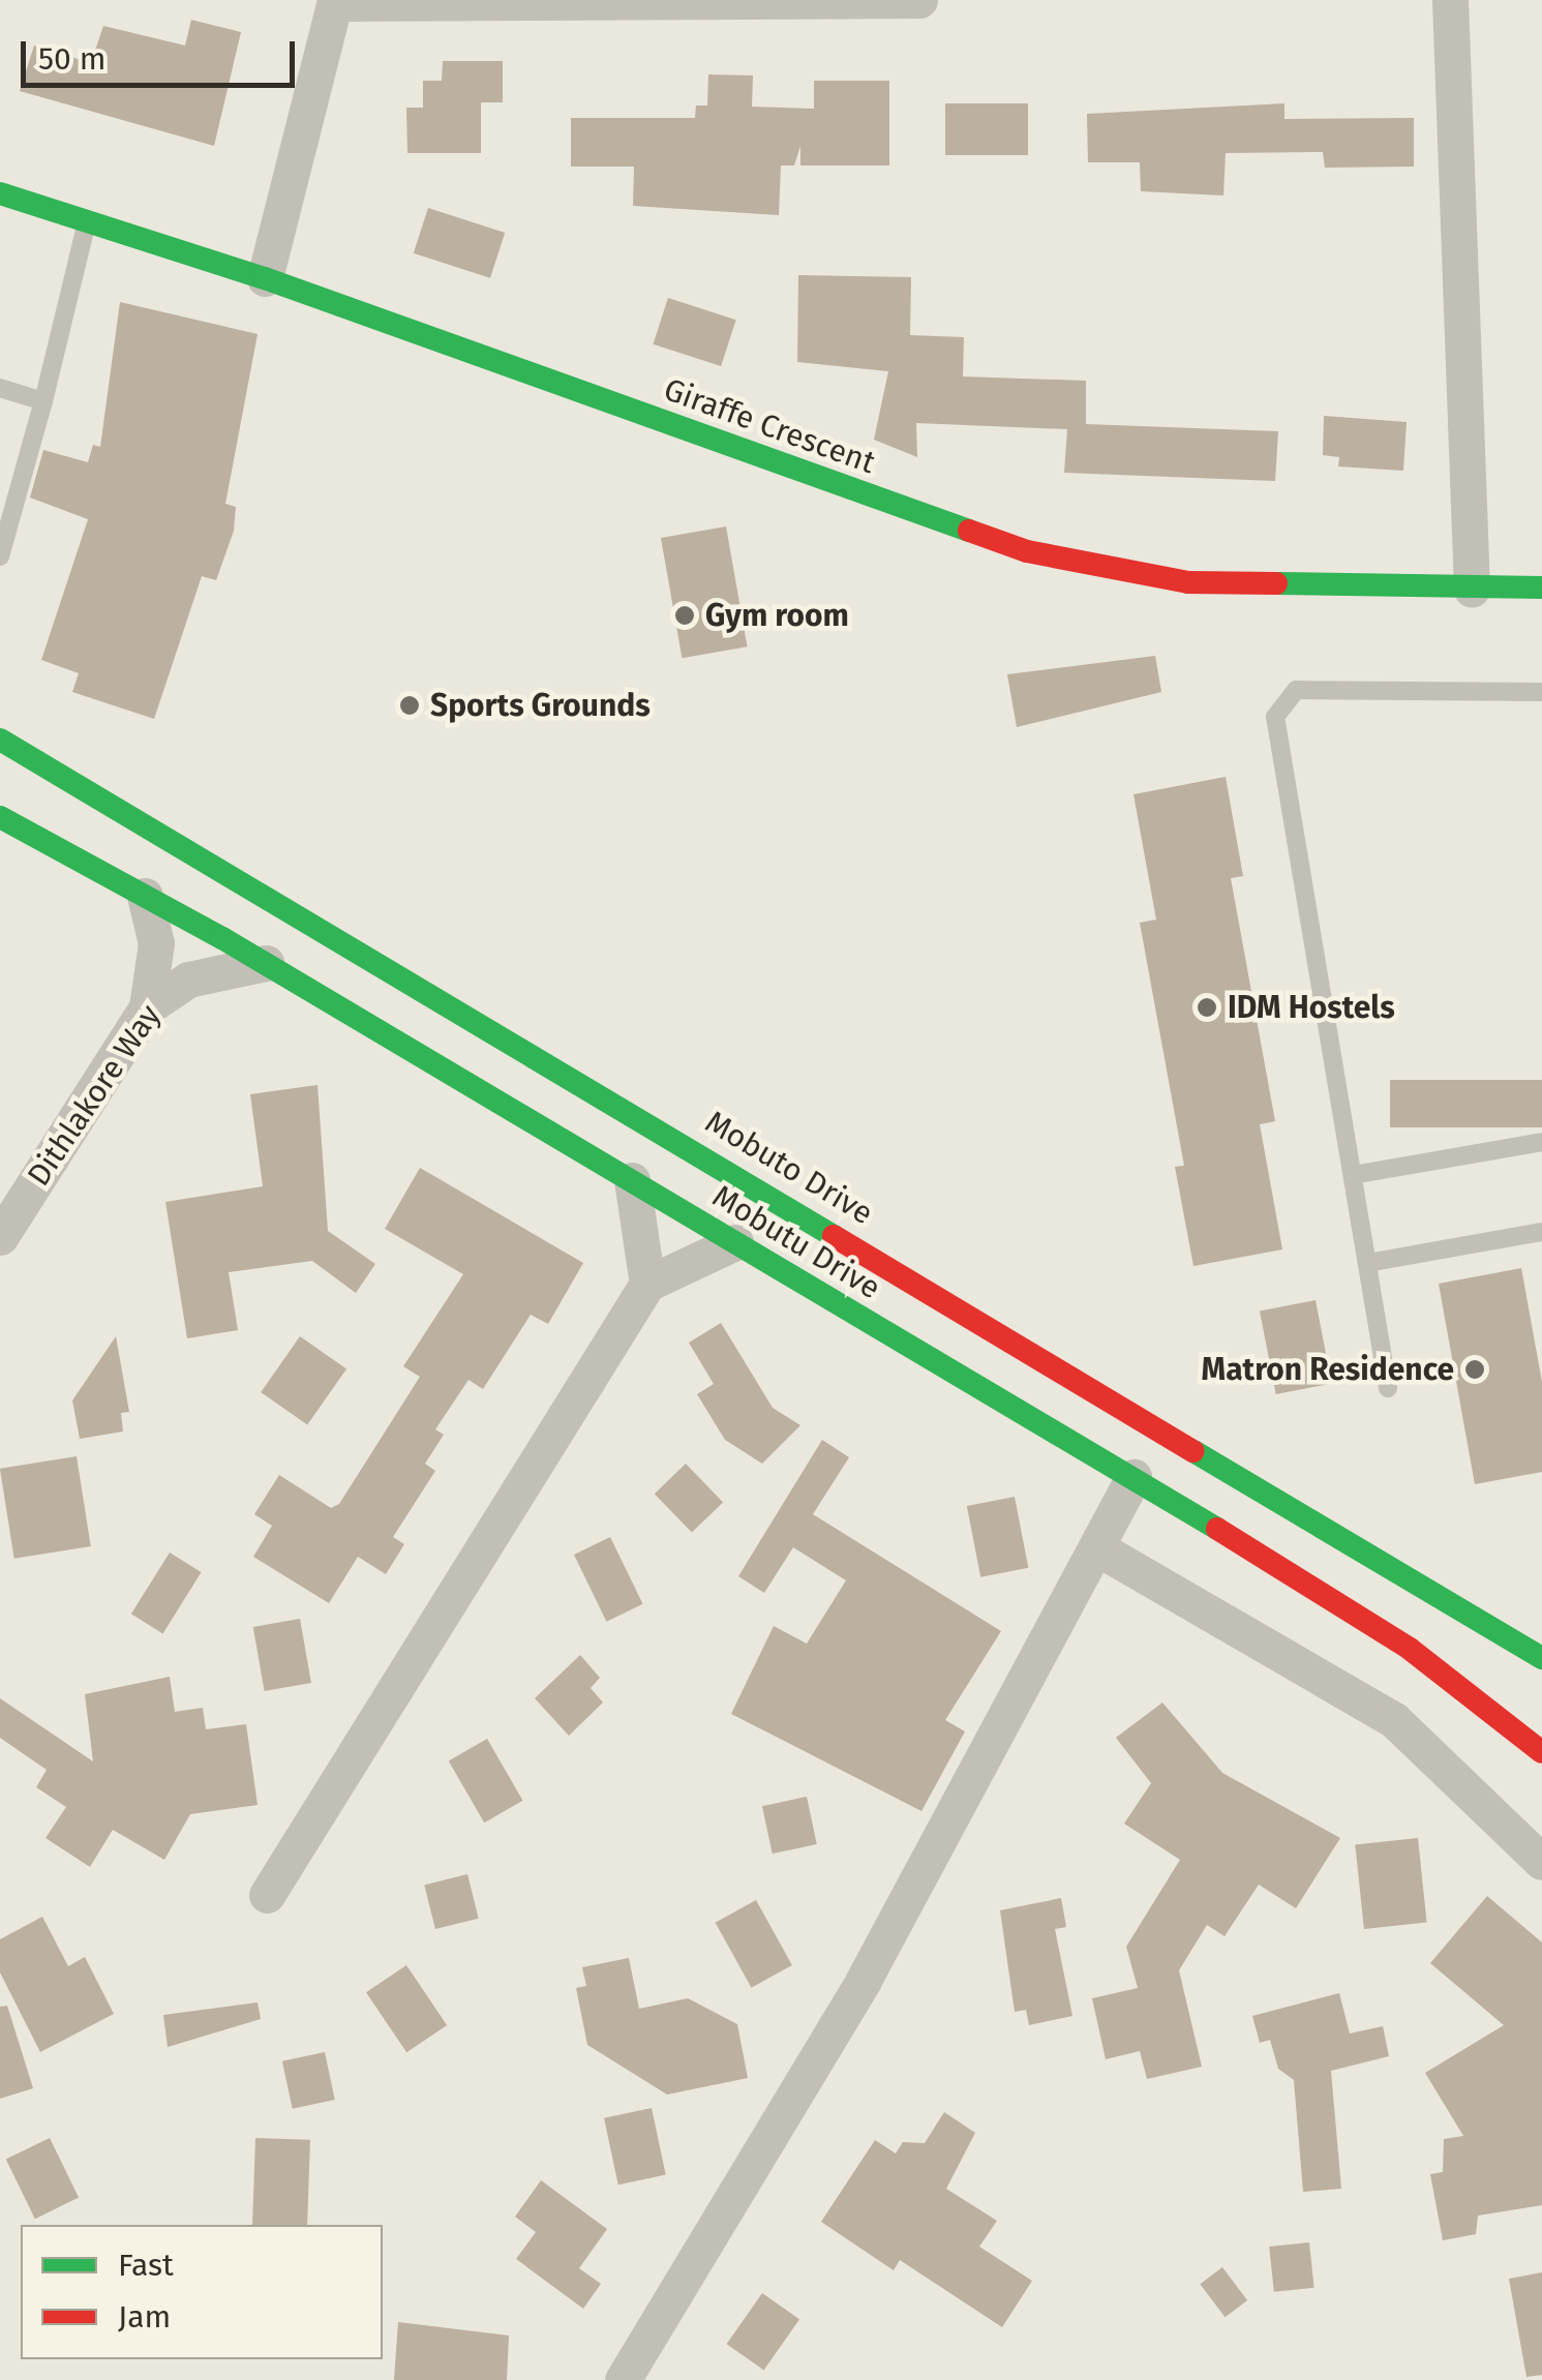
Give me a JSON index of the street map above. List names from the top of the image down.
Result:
{
  "streets": {
    "main road": ["Giraffe Crescent", "Mobuto Drive", "Mobutu Drive"],
    "street": ["Dithlakore Way"]
  },
  "crossings": [
    ["Dithlakore Way", "Mobutu Drive"]
  ],
  "places": [
    "Gym room",
    "Sports Grounds",
    "IDM Hostels",
    "Matron Residence"
  ],
  "legend": ["Fast", "Jam"],
  "scale_bar": "50 m"
}
